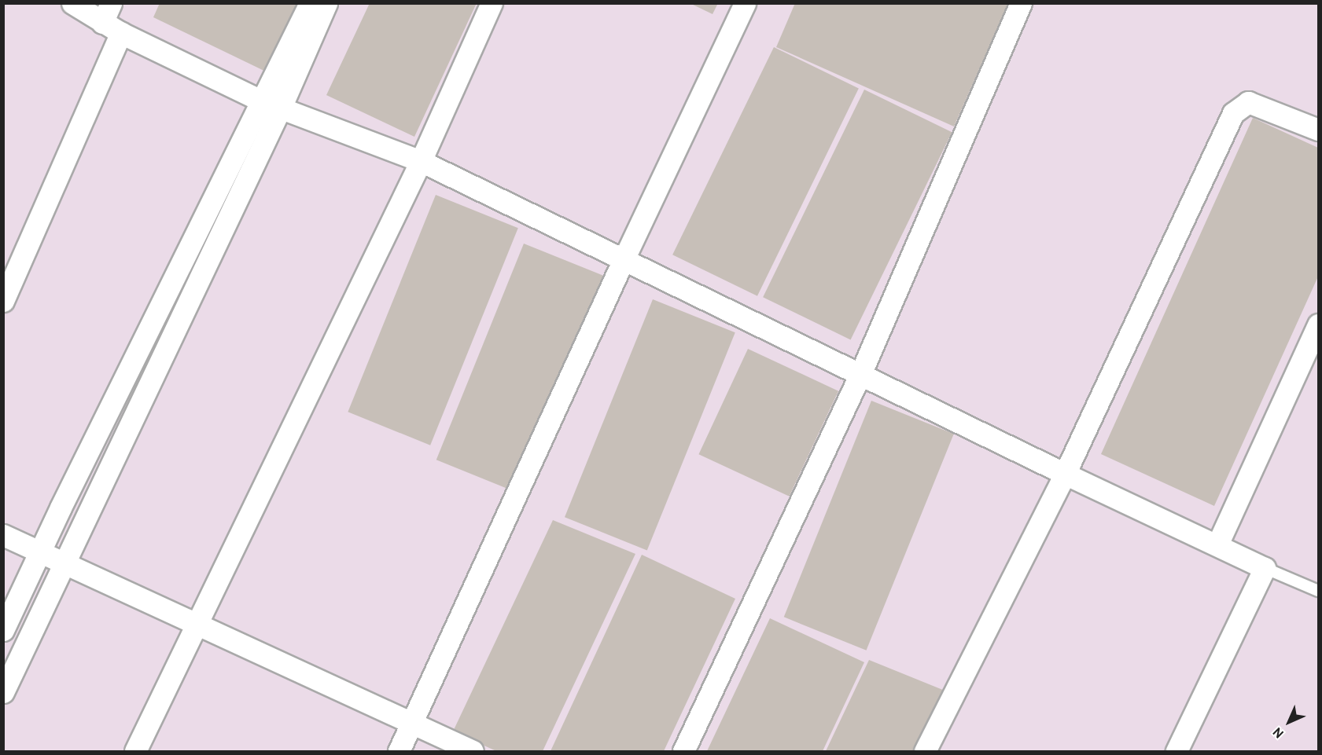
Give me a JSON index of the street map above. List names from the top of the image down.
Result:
{
  "north": "bottom left"
}
